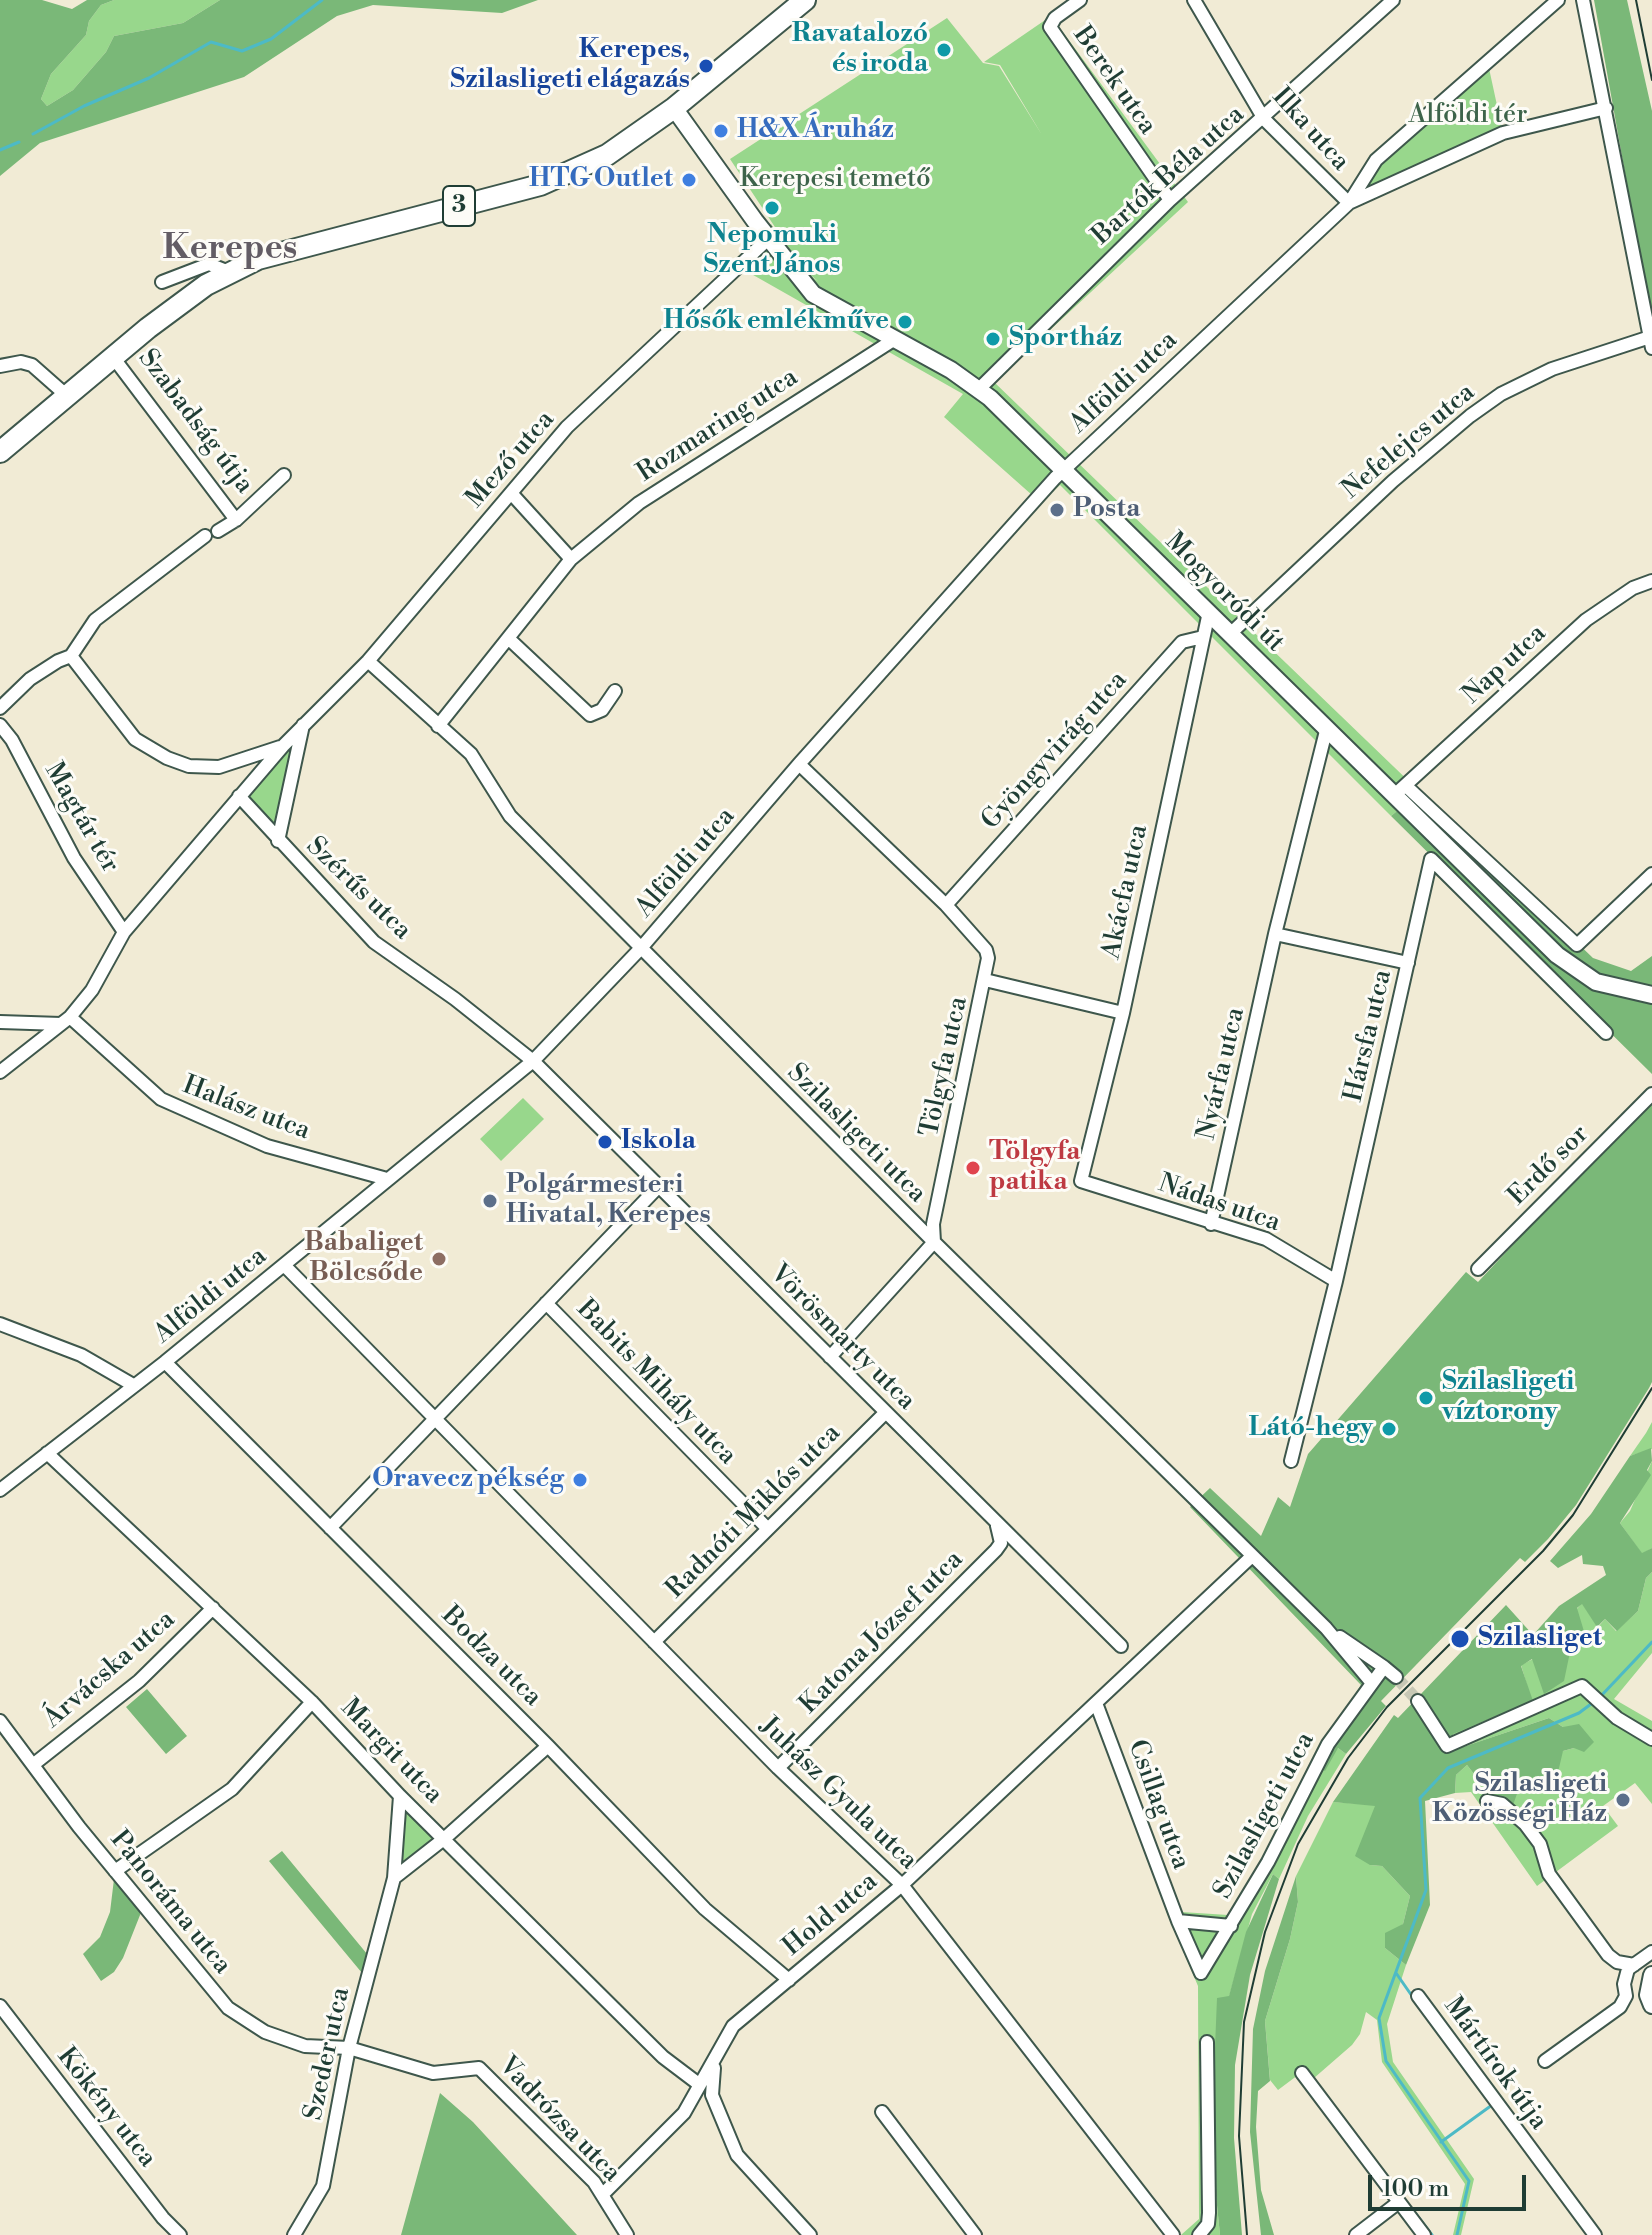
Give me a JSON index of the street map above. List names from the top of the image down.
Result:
{
  "streets": {
    "main road": ["3", "Szabadság útja"],
    "street": [
      "Berek utca",
      "Ilka utca",
      "Bartók Béla utca",
      "Alföldi utca",
      "Rozmaring utca",
      "Nefelejcs utca",
      "Mező utca",
      "Mogyoródi út",
      "Nap utca",
      "Gyöngyvirág utca",
      "Magtár tér",
      "Szérűs utca",
      "Akácfa utca",
      "Hársfa utca",
      "Tölgyfa utca",
      "Nyárfa utca",
      "Halász utca",
      "Szilasligeti utca",
      "Erdő sor",
      "Nádas utca",
      "Vörösmarty utca",
      "Babits Mihály utca",
      "Radnóti Miklós utca",
      "Katona József utca",
      "Bodza utca",
      "Árvácska utca",
      "Margit utca",
      "Juhász Gyula utca",
      "Csillag utca",
      "Panoráma utca",
      "Hold utca",
      "Szeder utca",
      "Mártírok útja",
      "Kökény utca",
      "Vadrózsa utca"
    ]
  },
  "crossings": [
    ["Berek utca", "Bartók Béla utca"],
    ["Ilka utca", "Bartók Béla utca"],
    ["Ilka utca", "Alföldi utca"],
    ["Bartók Béla utca", "Mogyoródi út"],
    ["Alföldi utca", "Mogyoródi út"],
    ["Alföldi utca", "Szérűs utca"],
    ["Alföldi utca", "Tölgyfa utca"],
    ["Alföldi utca", "Halász utca"],
    ["Alföldi utca", "Szilasligeti utca"],
    ["Alföldi utca", "Vörösmarty utca"],
    ["Alföldi utca", "Bodza utca"],
    ["Alföldi utca", "Margit utca"],
    ["Alföldi utca", "Juhász Gyula utca"],
    ["Szabadság útja", "Mogyoródi út"],
    ["Rozmaring utca", "Mogyoródi út"],
    ["Rozmaring utca", "Szilasligeti utca"],
    ["Nefelejcs utca", "Mogyoródi út"],
    ["Mező utca", "Mogyoródi út"],
    ["Mező utca", "Magtár tér"],
    ["Mező utca", "Szérűs utca"],
    ["Mező utca", "Halász utca"],
    ["Mező utca", "Szilasligeti utca"],
    ["Mogyoródi út", "Nap utca"],
    ["Mogyoródi út", "Akácfa utca"],
    ["Mogyoródi út", "Nyárfa utca"],
    ["Gyöngyvirág utca", "Akácfa utca"],
    ["Gyöngyvirág utca", "Tölgyfa utca"],
    ["Szérűs utca", "Vörösmarty utca"],
    ["Akácfa utca", "Nádas utca"],
    ["Hársfa utca", "Nádas utca"],
    ["Tölgyfa utca", "Szilasligeti utca"],
    ["Nyárfa utca", "Nádas utca"],
    ["Szilasligeti utca", "Csillag utca"],
    ["Szilasligeti utca", "Hold utca"],
    ["Vörösmarty utca", "Radnóti Miklós utca"],
    ["Vörösmarty utca", "Katona József utca"],
    ["Babits Mihály utca", "Radnóti Miklós utca"],
    ["Radnóti Miklós utca", "Juhász Gyula utca"],
    ["Katona József utca", "Juhász Gyula utca"],
    ["Bodza utca", "Hold utca"],
    ["Árvácska utca", "Margit utca"],
    ["Árvácska utca", "Panoráma utca"],
    ["Margit utca", "Hold utca"],
    ["Margit utca", "Szeder utca"],
    ["Juhász Gyula utca", "Hold utca"],
    ["Csillag utca", "Hold utca"],
    ["Panoráma utca", "Szeder utca"],
    ["Panoráma utca", "Vadrózsa utca"],
    ["Hold utca", "Vadrózsa utca"],
    ["Szeder utca", "Vadrózsa utca"]
  ],
  "districts": ["Kerepes"],
  "parks": ["Alföldi tér", "Kerepesi temető"],
  "places": [
    "Ravatalozó és iroda",
    "Kerepes, Szilasligeti elágazás",
    "H&X Áruház",
    "HTG Outlet",
    "Nepomuki Szent János",
    "Hősők emlékműve",
    "Sportház",
    "Posta",
    "Iskola",
    "Tölgyfa patika",
    "Polgármesteri Hivatal, Kerepes",
    "Babaliget Bölcsőde",
    "Szilasligeti víztorony",
    "Látó-hegy",
    "Oravecz pékség",
    "Szilasliget",
    "Szilasligeti Közösségi Ház"
  ],
  "scale_bar": "100 m"
}
